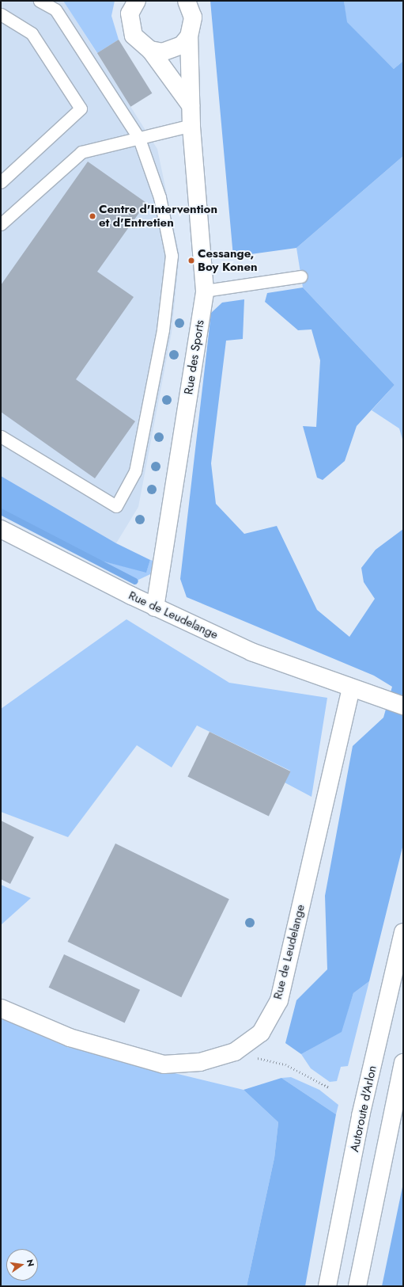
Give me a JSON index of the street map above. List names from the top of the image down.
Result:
{
  "streets": {
    "main road": ["Rue des Sports", "Rue de Leudelange", "Autoroute d'Arlon"]
  },
  "crossings": [
    ["Rue des Sports", "Rue de Leudelange"]
  ],
  "places": ["Centre d'Intervention et d'Entretien", "Cessange, Boy Konen"],
  "north": "right"
}
